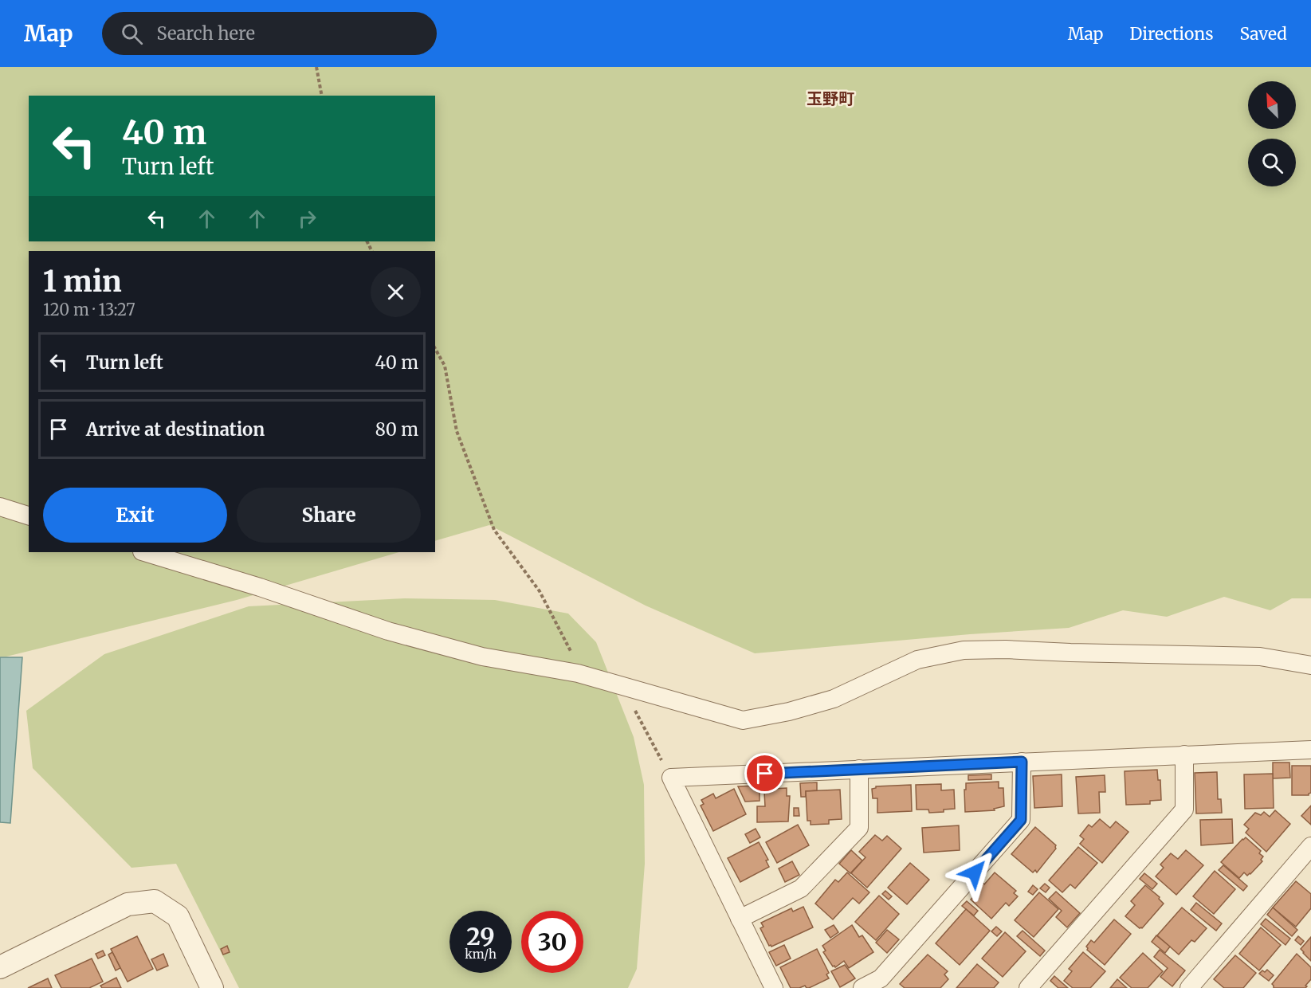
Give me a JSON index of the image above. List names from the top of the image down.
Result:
{
  "districts": ["玉野町"],
  "north": "top left",
  "page": {
    "header": "Map",
    "search": "Search here",
    "nav": ["Map", "Directions", "Saved"],
    "turn": ["40 m", "Turn left"],
    "heading": ["1 min", "120 m · 13:27"],
    "list": [
      {
        "name": "Turn left",
        "value": "40 m"
      },
      {
        "name": "Arrive at destination",
        "value": "80 m"
      }
    ],
    "buttons": ["Exit", "Share"],
    "speed": "29 km/h",
    "limit": "30"
  }
}
